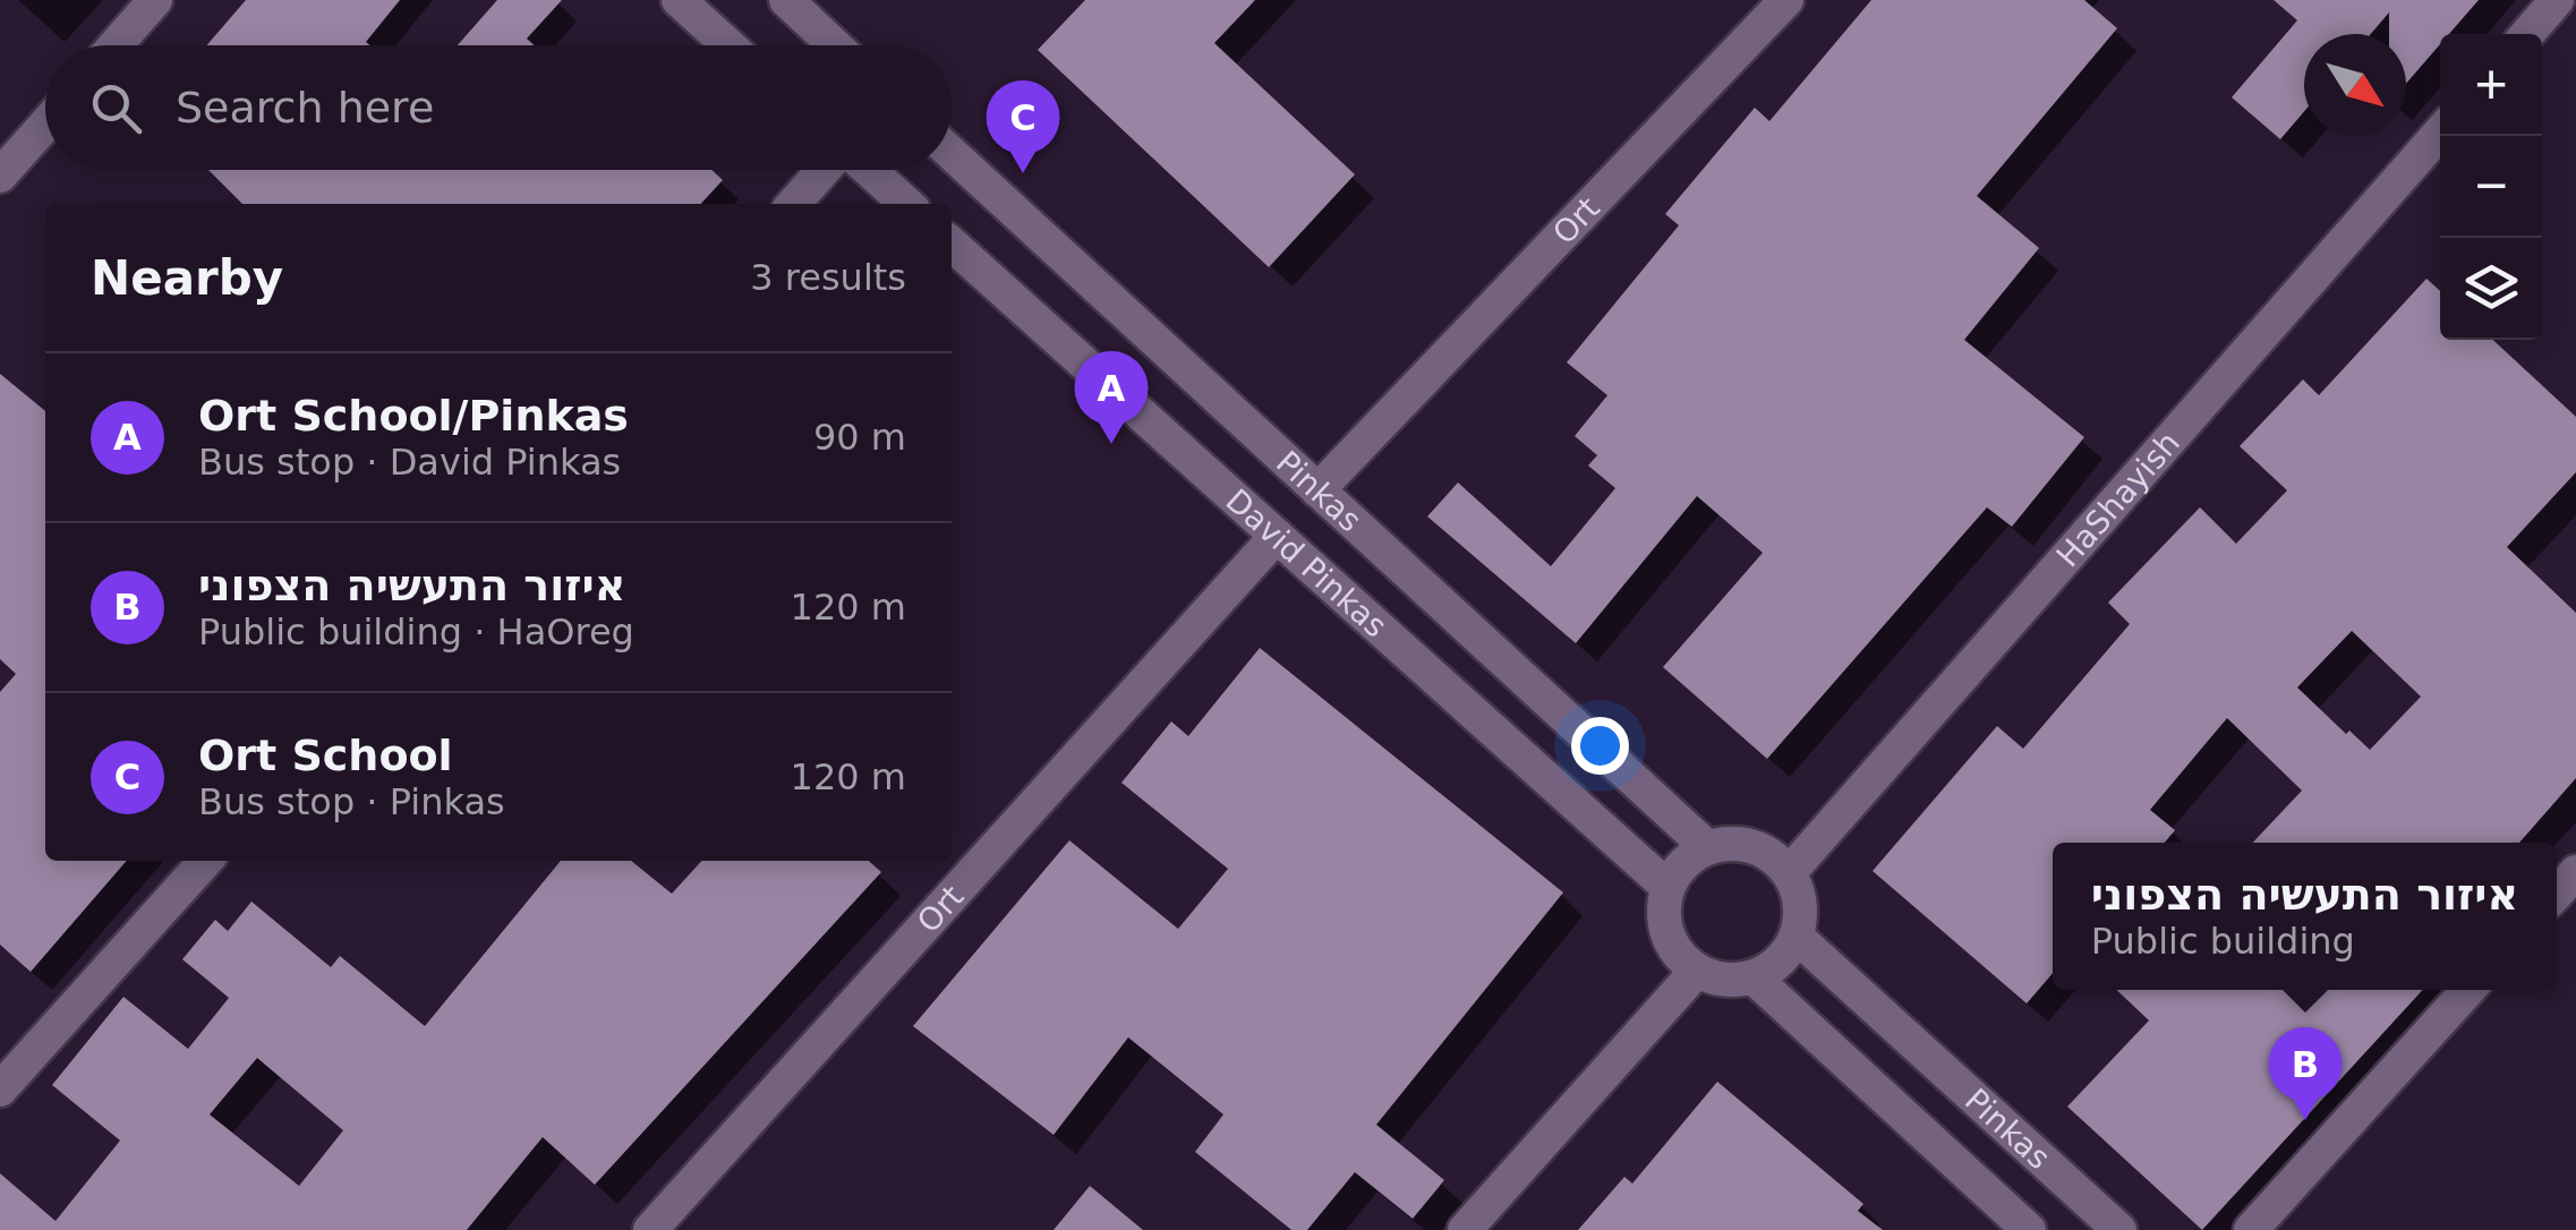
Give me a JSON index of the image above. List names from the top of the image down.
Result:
{
  "streets": {
    "street": [
      "Ort",
      "Pinkas",
      "HaShayish",
      "David Pinkas"
    ]
  },
  "crossings": [
    ["Ort", "Pinkas"],
    ["Ort", "David Pinkas"],
    ["Pinkas", "HaShayish"],
    ["Pinkas", "David Pinkas"],
    ["HaShayish", "David Pinkas"]
  ],
  "north": "bottom right",
  "page": {
    "map_buttons": ["+", "−"],
    "search": "Search here",
    "pins": ["C", "A", "B"],
    "heading": ["Nearby", "3 results"],
    "list": [
      {
        "mark": "A",
        "name": "Ort School/Pinkas",
        "note": "Bus stop · David Pinkas",
        "value": "90 m"
      },
      {
        "mark": "B",
        "name": "איזור התעשיה הצפוני",
        "note": "Public building · HaOreg",
        "value": "120 m"
      },
      {
        "mark": "C",
        "name": "Ort School",
        "note": "Bus stop · Pinkas",
        "value": "120 m"
      }
    ],
    "popup": ["איזור התעשיה הצפוני", "Public building"]
  }
}
